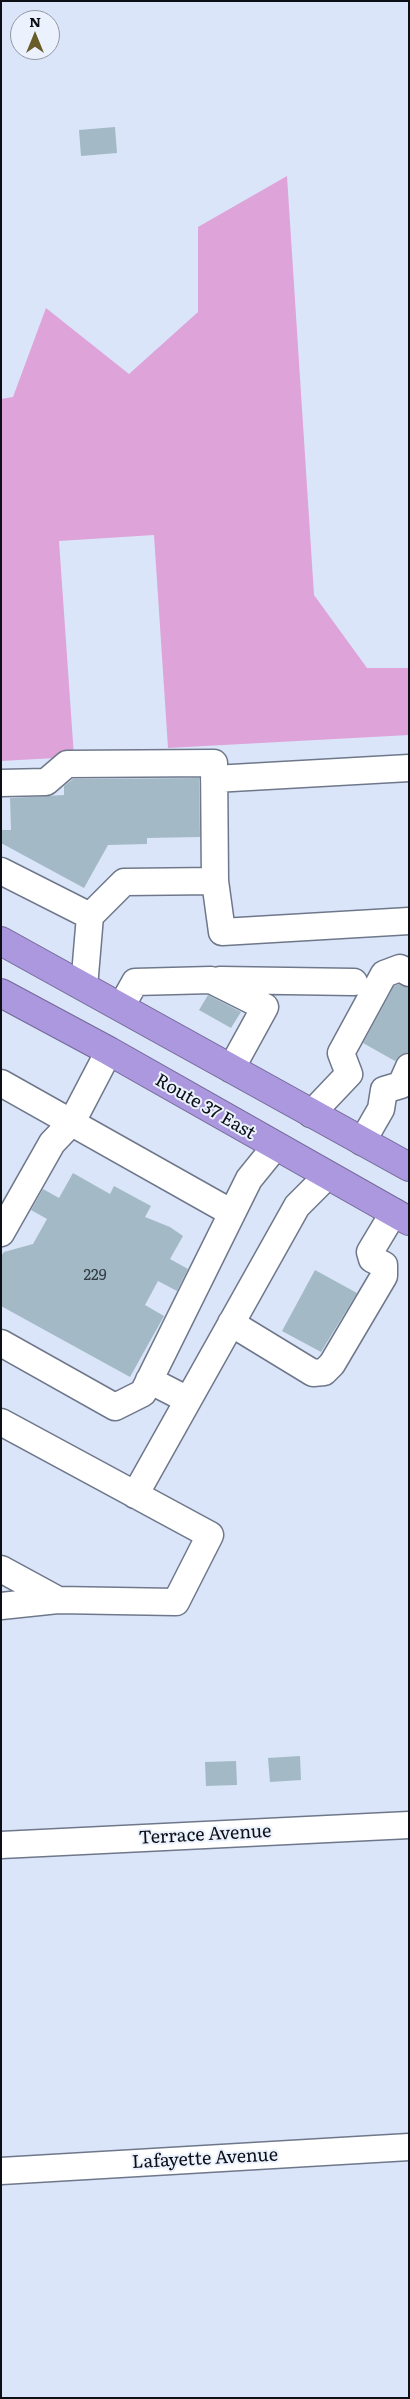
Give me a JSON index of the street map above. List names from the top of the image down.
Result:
{
  "streets": {
    "highway": ["Route 37 East"],
    "street": ["Terrace Avenue", "Lafayette Avenue"]
  },
  "house_numbers": ["229"],
  "north": "top"
}
